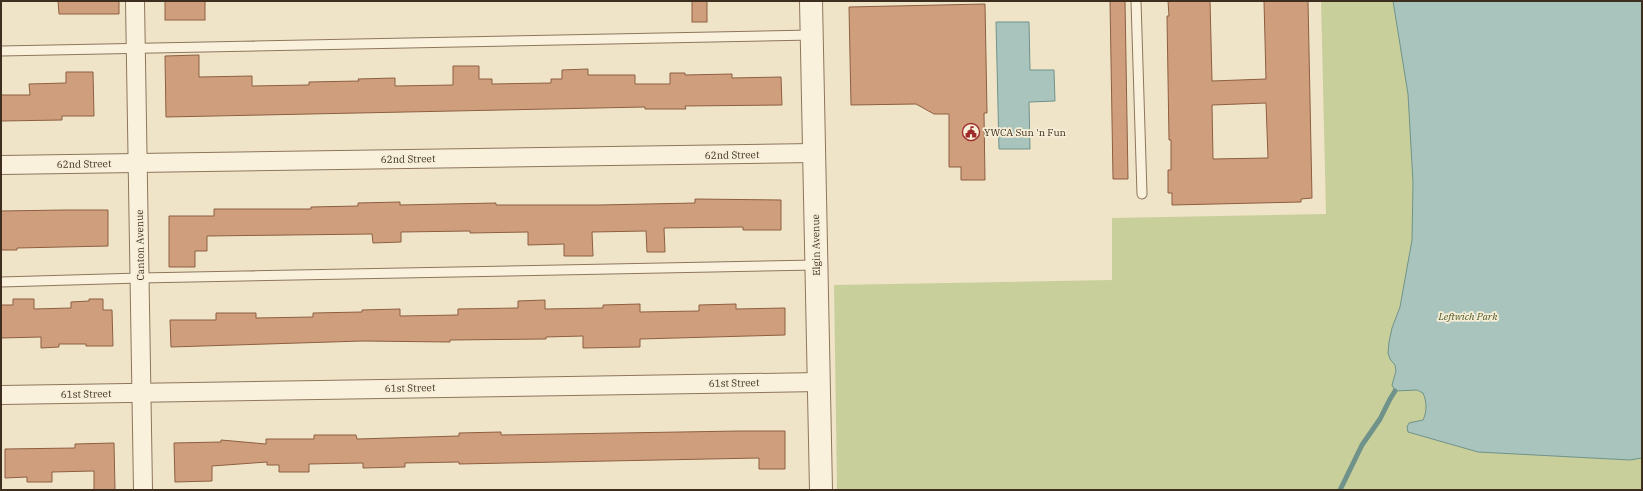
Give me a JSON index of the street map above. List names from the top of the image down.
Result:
{
  "streets": {
    "street": [
      "62nd Street",
      "Canton Avenue",
      "Elgin Avenue",
      "61st Street"
    ]
  },
  "crossings": [
    ["62nd Street", "Canton Avenue"],
    ["62nd Street", "Elgin Avenue"],
    ["Canton Avenue", "61st Street"],
    ["Elgin Avenue", "61st Street"]
  ],
  "parks": ["Leftwich Park"],
  "places": {
    "public building": ["YWCA Sun 'n Fun"]
  }
}
